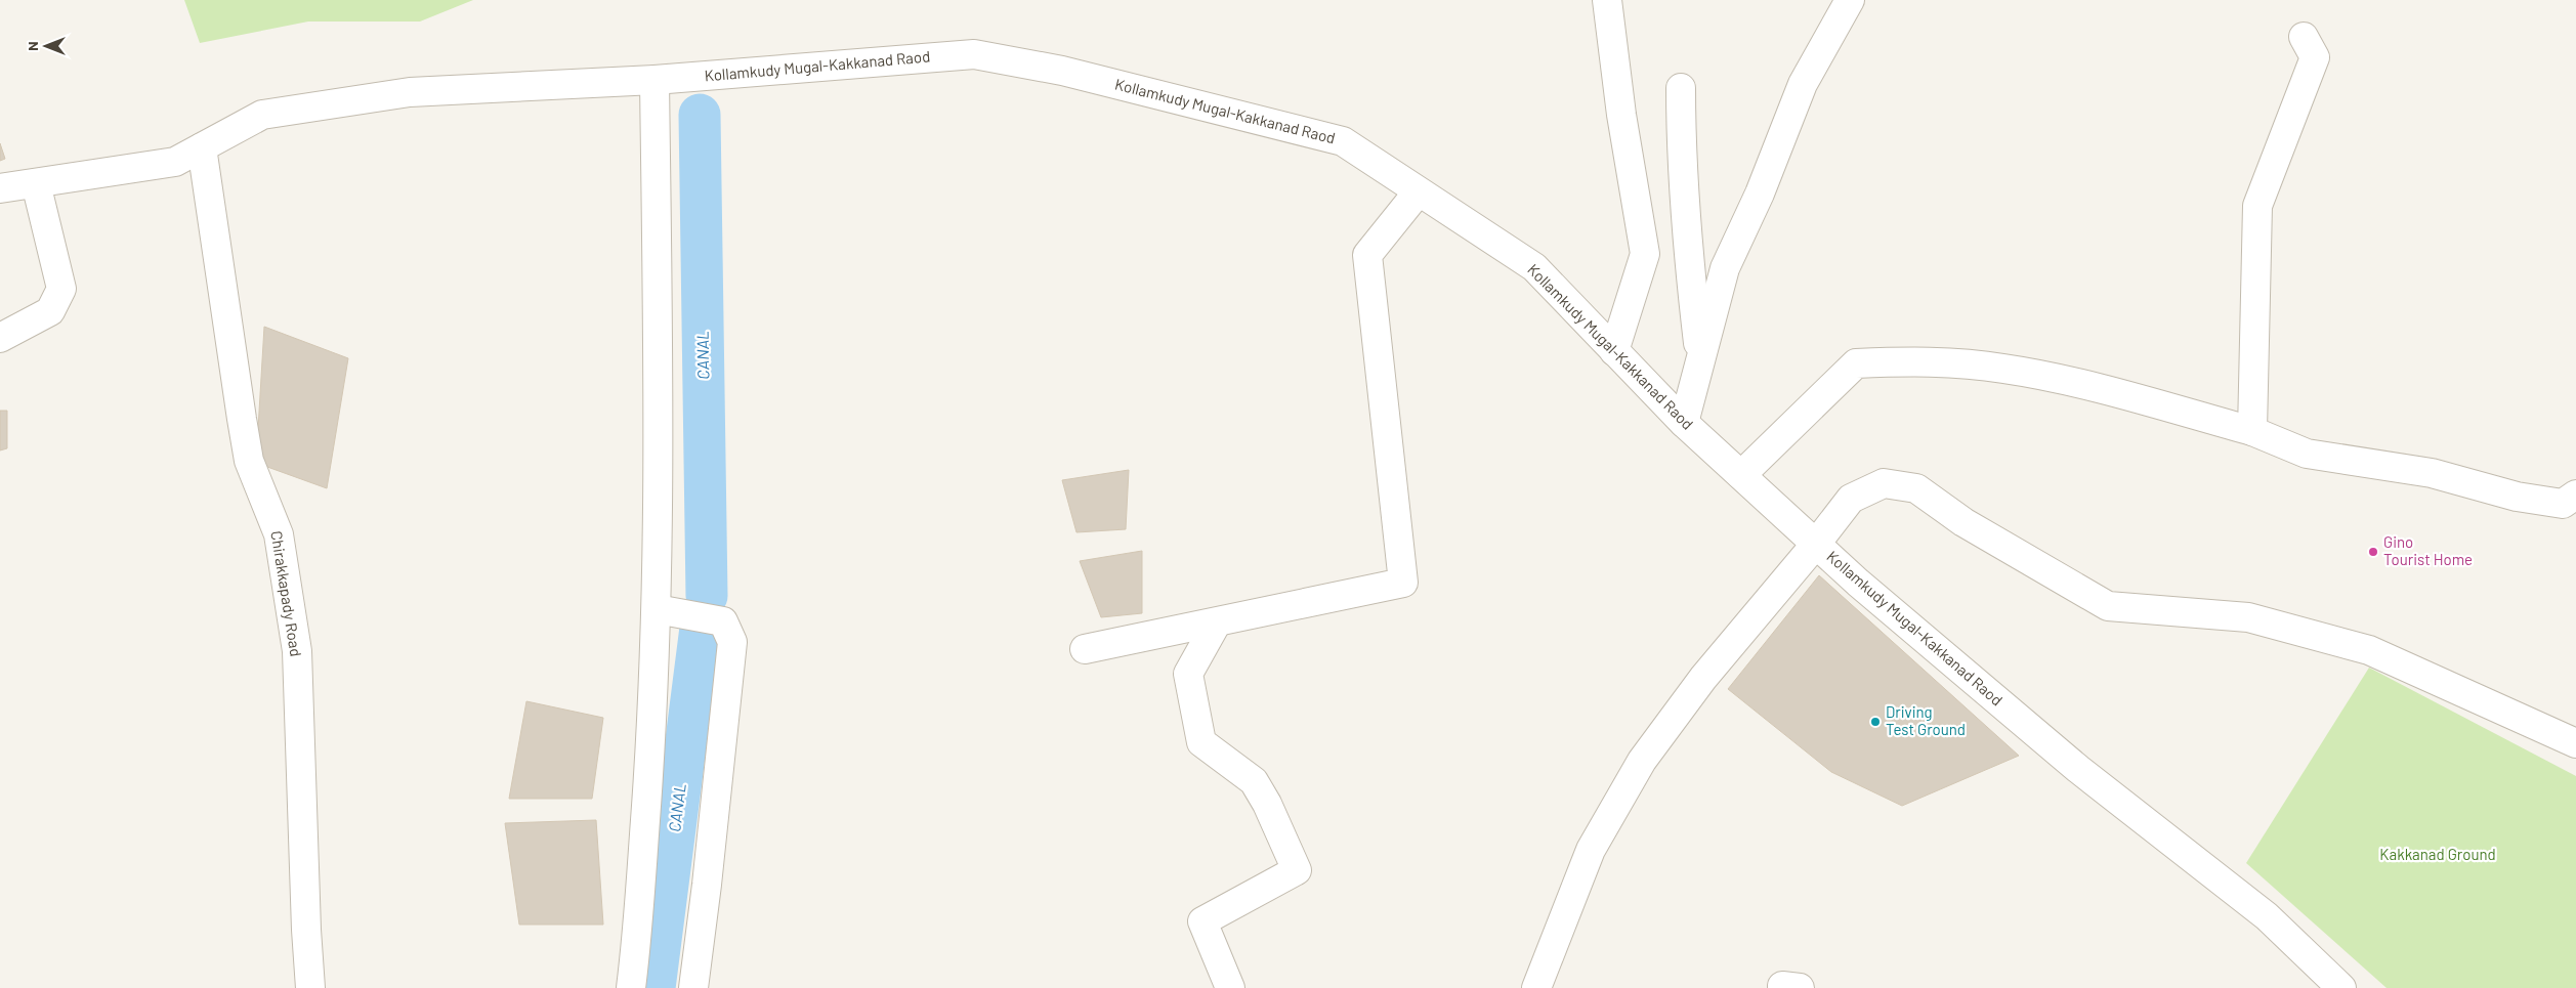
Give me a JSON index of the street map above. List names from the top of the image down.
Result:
{
  "streets": {
    "street": ["Kollamkudy Mugal-Kakkanad Raod", "Chirakkapady Road"]
  },
  "crossings": [
    ["Kollamkudy Mugal-Kakkanad Raod", "Chirakkapady Road"]
  ],
  "water": ["CANAL"],
  "parks": ["Kakkanad Ground"],
  "places": ["Gino Tourist Home", "Driving Test Ground"],
  "north": "left"
}
